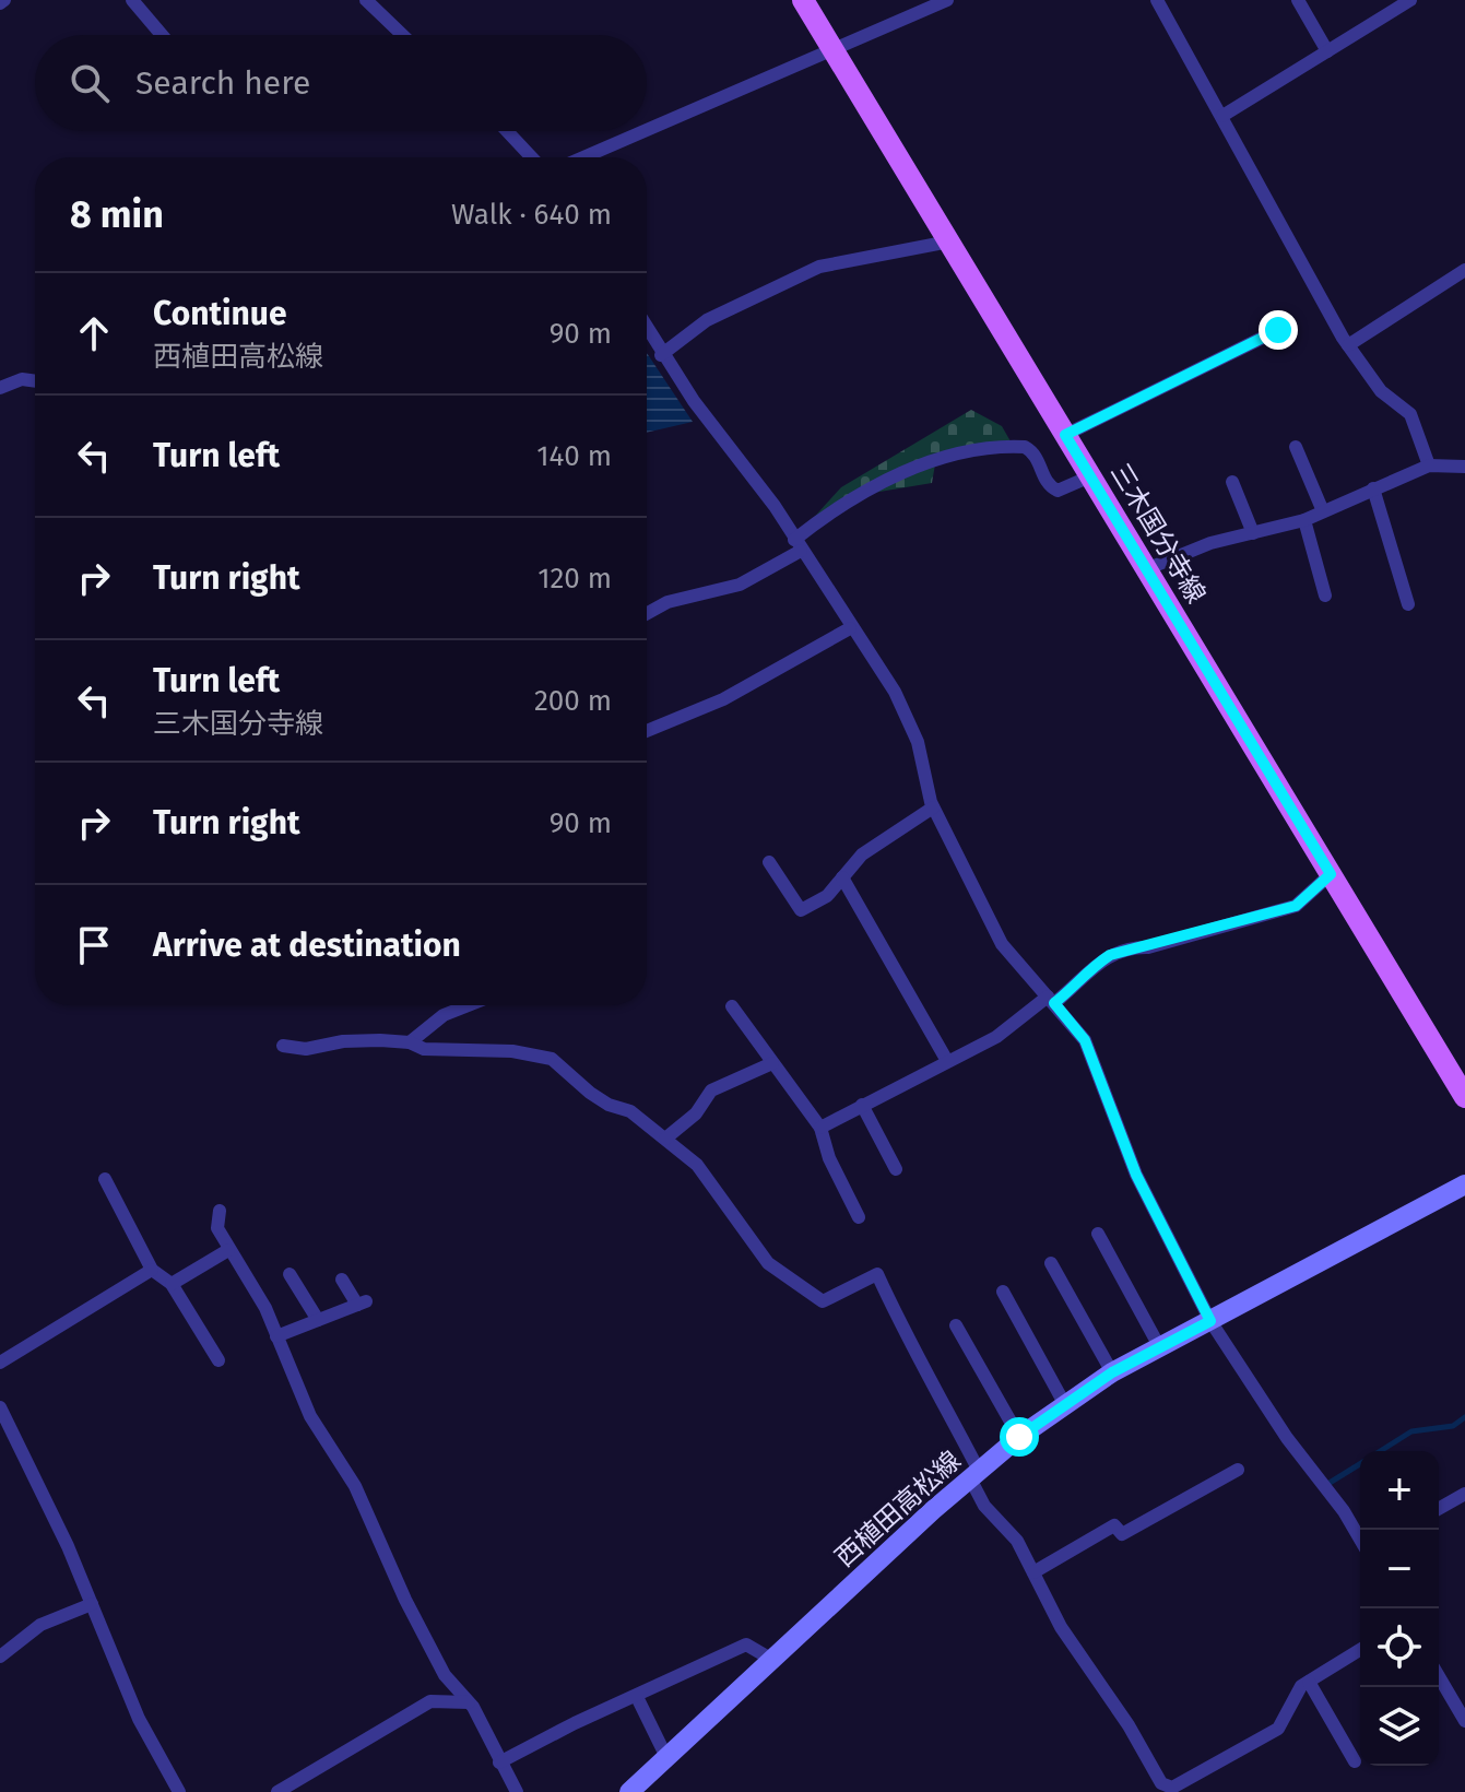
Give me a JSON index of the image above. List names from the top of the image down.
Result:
{
  "streets": {
    "main road": ["三木国分寺線", "西植田高松線"]
  },
  "page": {
    "search": "Search here",
    "heading": ["8 min", "Walk · 640 m"],
    "list": [
      ["Continue", "西植田高松線", "90 m"],
      ["Turn left", "140 m"],
      ["Turn right", "120 m"],
      ["Turn left", "三木国分寺線", "200 m"],
      ["Turn right", "90 m"],
      "Arrive at destination"
    ],
    "map_buttons": ["+", "−"]
  }
}
